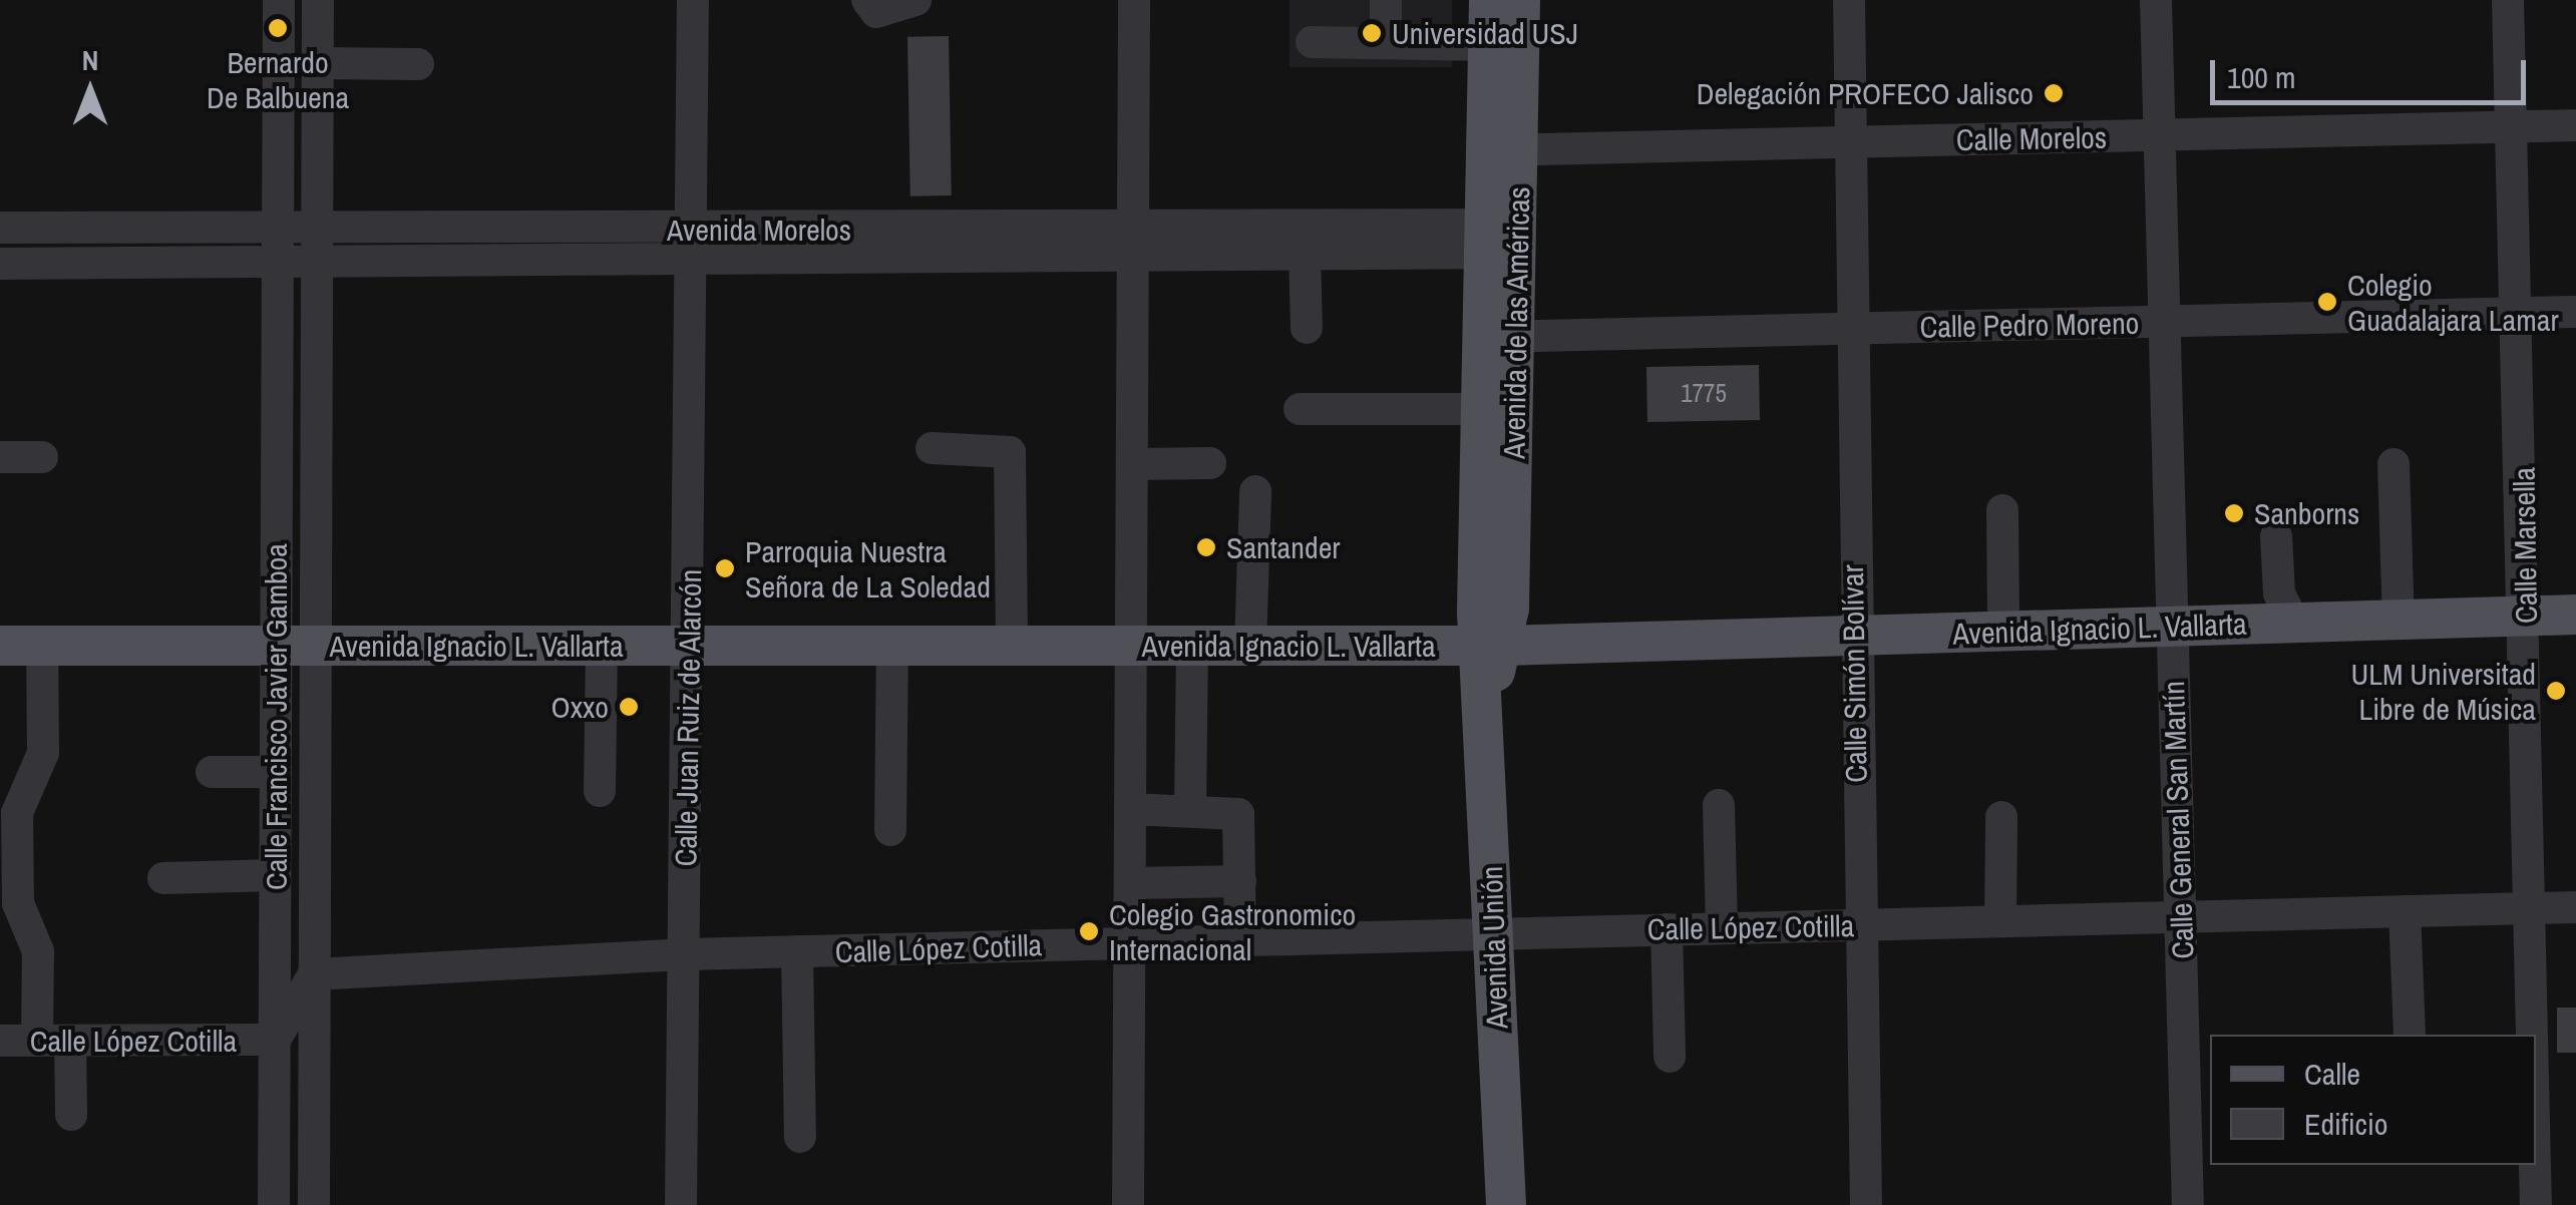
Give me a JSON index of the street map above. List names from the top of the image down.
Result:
{
  "streets": {
    "main road": ["Avenida de las Américas", "Avenida Ignacio L. Vallarta", "Avenida Unión"],
    "street": [
      "Calle Morelos",
      "Avenida Morelos",
      "Calle Pedro Moreno",
      "Calle Marsella",
      "Calle Simón Bolívar",
      "Calle Francisco Javier Gamboa",
      "Calle Juan Ruiz de Alarcón",
      "Calle General San Martín",
      "Calle López Cotilla"
    ]
  },
  "crossings": [
    ["Calle Morelos", "Avenida de las Américas"],
    ["Calle Morelos", "Calle Marsella"],
    ["Calle Morelos", "Calle Simón Bolívar"],
    ["Calle Morelos", "Calle General San Martín"],
    ["Avenida Morelos", "Avenida de las Américas"],
    ["Avenida Morelos", "Calle Francisco Javier Gamboa"],
    ["Avenida Morelos", "Calle Juan Ruiz de Alarcón"],
    ["Avenida de las Américas", "Calle Pedro Moreno"],
    ["Avenida de las Américas", "Avenida Ignacio L. Vallarta"],
    ["Avenida de las Américas", "Avenida Unión"],
    ["Calle Pedro Moreno", "Calle Marsella"],
    ["Calle Pedro Moreno", "Calle Simón Bolívar"],
    ["Calle Pedro Moreno", "Calle General San Martín"],
    ["Calle Marsella", "Avenida Ignacio L. Vallarta"],
    ["Calle Marsella", "Calle López Cotilla"],
    ["Avenida Ignacio L. Vallarta", "Calle Simón Bolívar"],
    ["Avenida Ignacio L. Vallarta", "Calle Francisco Javier Gamboa"],
    ["Avenida Ignacio L. Vallarta", "Calle Juan Ruiz de Alarcón"],
    ["Avenida Ignacio L. Vallarta", "Calle General San Martín"],
    ["Avenida Ignacio L. Vallarta", "Avenida Unión"],
    ["Calle Simón Bolívar", "Calle López Cotilla"],
    ["Calle Francisco Javier Gamboa", "Calle López Cotilla"],
    ["Calle Juan Ruiz de Alarcón", "Calle López Cotilla"],
    ["Calle General San Martín", "Calle López Cotilla"],
    ["Calle López Cotilla", "Avenida Unión"]
  ],
  "places": [
    "Bernardo De Balbuena",
    "Universidad USJ",
    "Delegación PROFECO Jalisco",
    "Colegio Guadalajara Lamar",
    "Sanborns",
    "Santander",
    "Parroquia Nuestra Señora de La Soledad",
    "ULM Universitad Libre de Música",
    "Oxxo",
    "Colegio Gastronomico Internacional"
  ],
  "house_numbers": ["1775"],
  "legend": ["Calle", "Edificio"],
  "scale_bar": "100 m",
  "north": "top"
}
